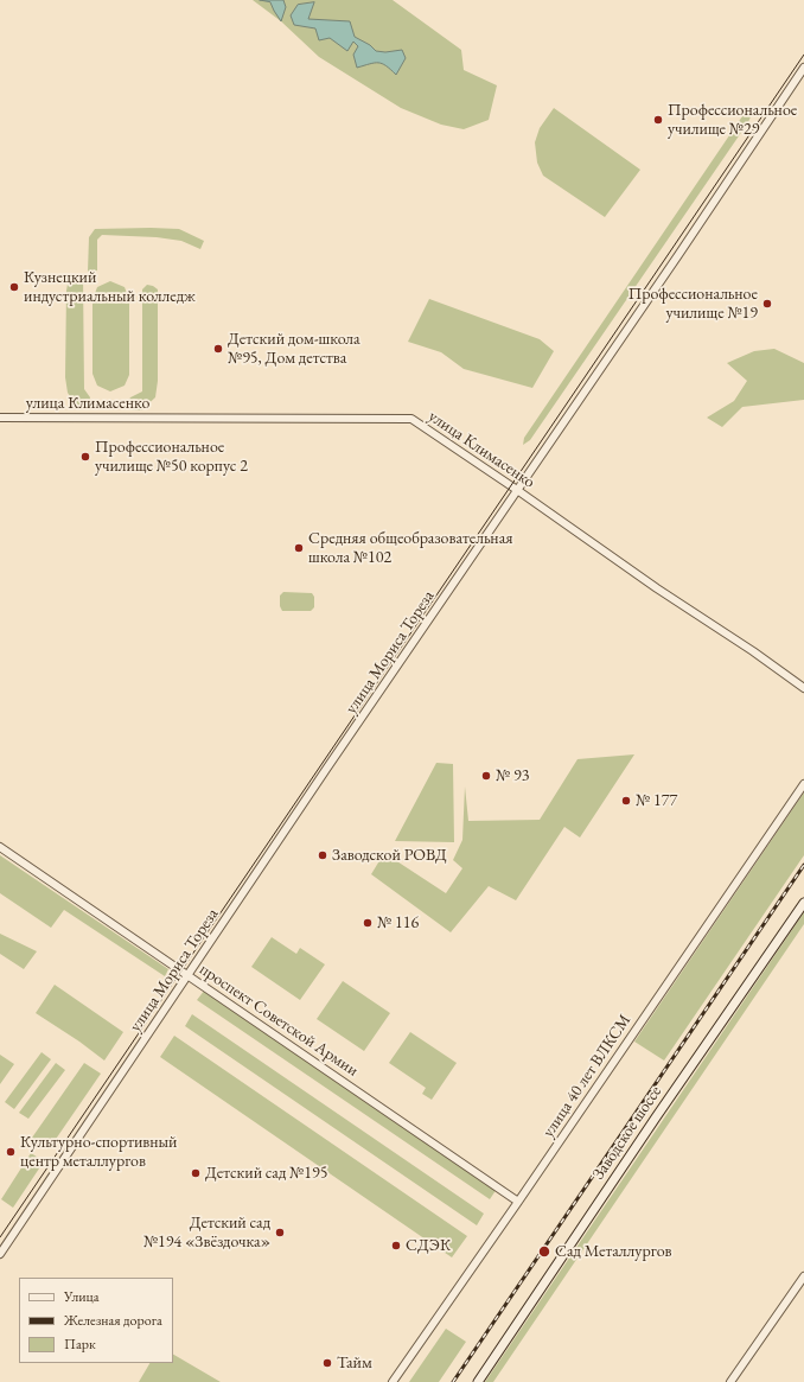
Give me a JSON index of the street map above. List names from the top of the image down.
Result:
{
  "streets": {
    "main road": ["Заводское шоссе"],
    "street": [
      "улица Климасенко",
      "улица Мориса Тореза",
      "проспект Советской Армии",
      "улица 40 лет ВЛКСМ"
    ]
  },
  "crossings": [
    ["улица Климасенко", "улица Мориса Тореза"],
    ["улица Мориса Тореза", "проспект Советской Армии"],
    ["проспект Советской Армии", "улица 40 лет ВЛКСМ"]
  ],
  "places": [
    "Профессиональное училище №29",
    "Кузнецкий индустриальный колледж",
    "Профессиональное училище №19",
    "Детский дом-школа №95, Дом детства",
    "Профессиональное училище №50 корпус 2",
    "Средняя общеобразовательная школа №102",
    "№ 93",
    "№ 177",
    "Заводской РОВД",
    "№ 116",
    "Культурно-спортивный центр металлургов",
    "Детский сад №195",
    "Детский сад №194 «Звёздочка»",
    "СДЭК",
    "Сад Металлургов",
    "Тайм"
  ],
  "legend": ["Улица", "Железная дорога", "Парк"]
}
